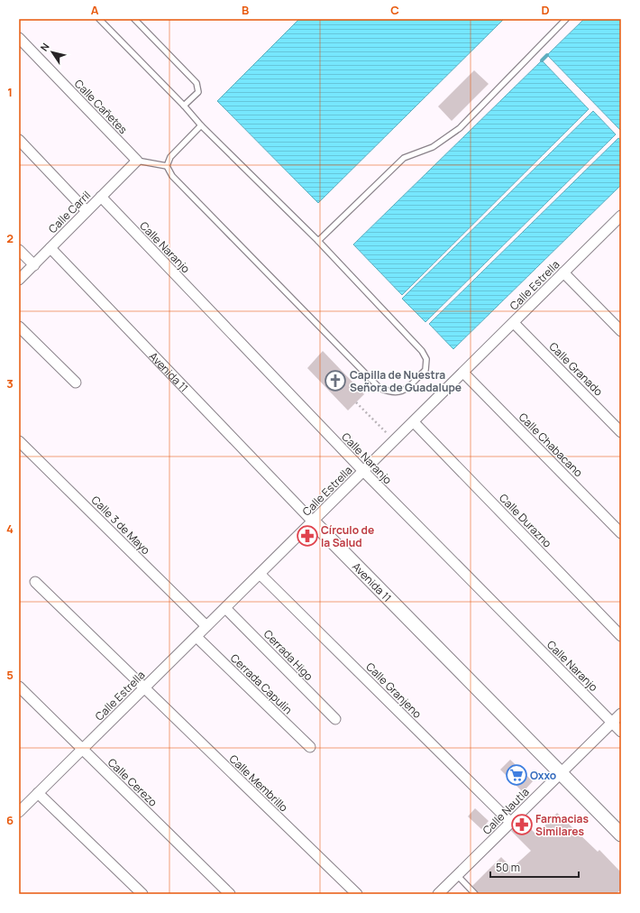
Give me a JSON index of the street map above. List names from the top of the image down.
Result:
{
  "streets": {
    "street": [
      "Calle Cañetes",
      "Calle Carril",
      "Calle Naranjo",
      "Calle Estrella",
      "Calle Granado",
      "Avenida 11",
      "Calle Chabacano",
      "Calle Durazno",
      "Calle 3 de Mayo",
      "Cerrada Higo",
      "Cerrada Capulín",
      "Calle Granjeno",
      "Calle Cerezo",
      "Calle Membrillo",
      "Calle Nautla"
    ]
  },
  "crossings": [
    ["Calle Cañetes", "Calle Carril"],
    ["Calle Carril", "Calle Naranjo"],
    ["Calle Carril", "Avenida 11"],
    ["Calle Naranjo", "Calle Estrella"],
    ["Calle Naranjo", "Calle Nautla"],
    ["Calle Estrella", "Calle Granado"],
    ["Calle Estrella", "Avenida 11"],
    ["Calle Estrella", "Calle Chabacano"],
    ["Calle Estrella", "Calle Durazno"],
    ["Calle Estrella", "Calle 3 de Mayo"],
    ["Calle Estrella", "Cerrada Higo"],
    ["Calle Estrella", "Cerrada Capulín"],
    ["Calle Estrella", "Calle Granjeno"],
    ["Calle Estrella", "Calle Cerezo"],
    ["Calle Estrella", "Calle Membrillo"],
    ["Avenida 11", "Calle Nautla"],
    ["Calle Granjeno", "Calle Nautla"]
  ],
  "places": {
    "church": ["Capilla de Nuestra Señora de Guadalupe"],
    "pharmacy": ["Círculo de la Salud", "Farmacias Similares"],
    "supermarket": ["Oxxo"]
  },
  "scale_bar": "50 m",
  "north": "top left",
  "grid": {
    "columns": [
      "A",
      "B",
      "C",
      "D"
    ],
    "rows": [
      "1",
      "2",
      "3",
      "4",
      "5",
      "6"
    ]
  }
}
